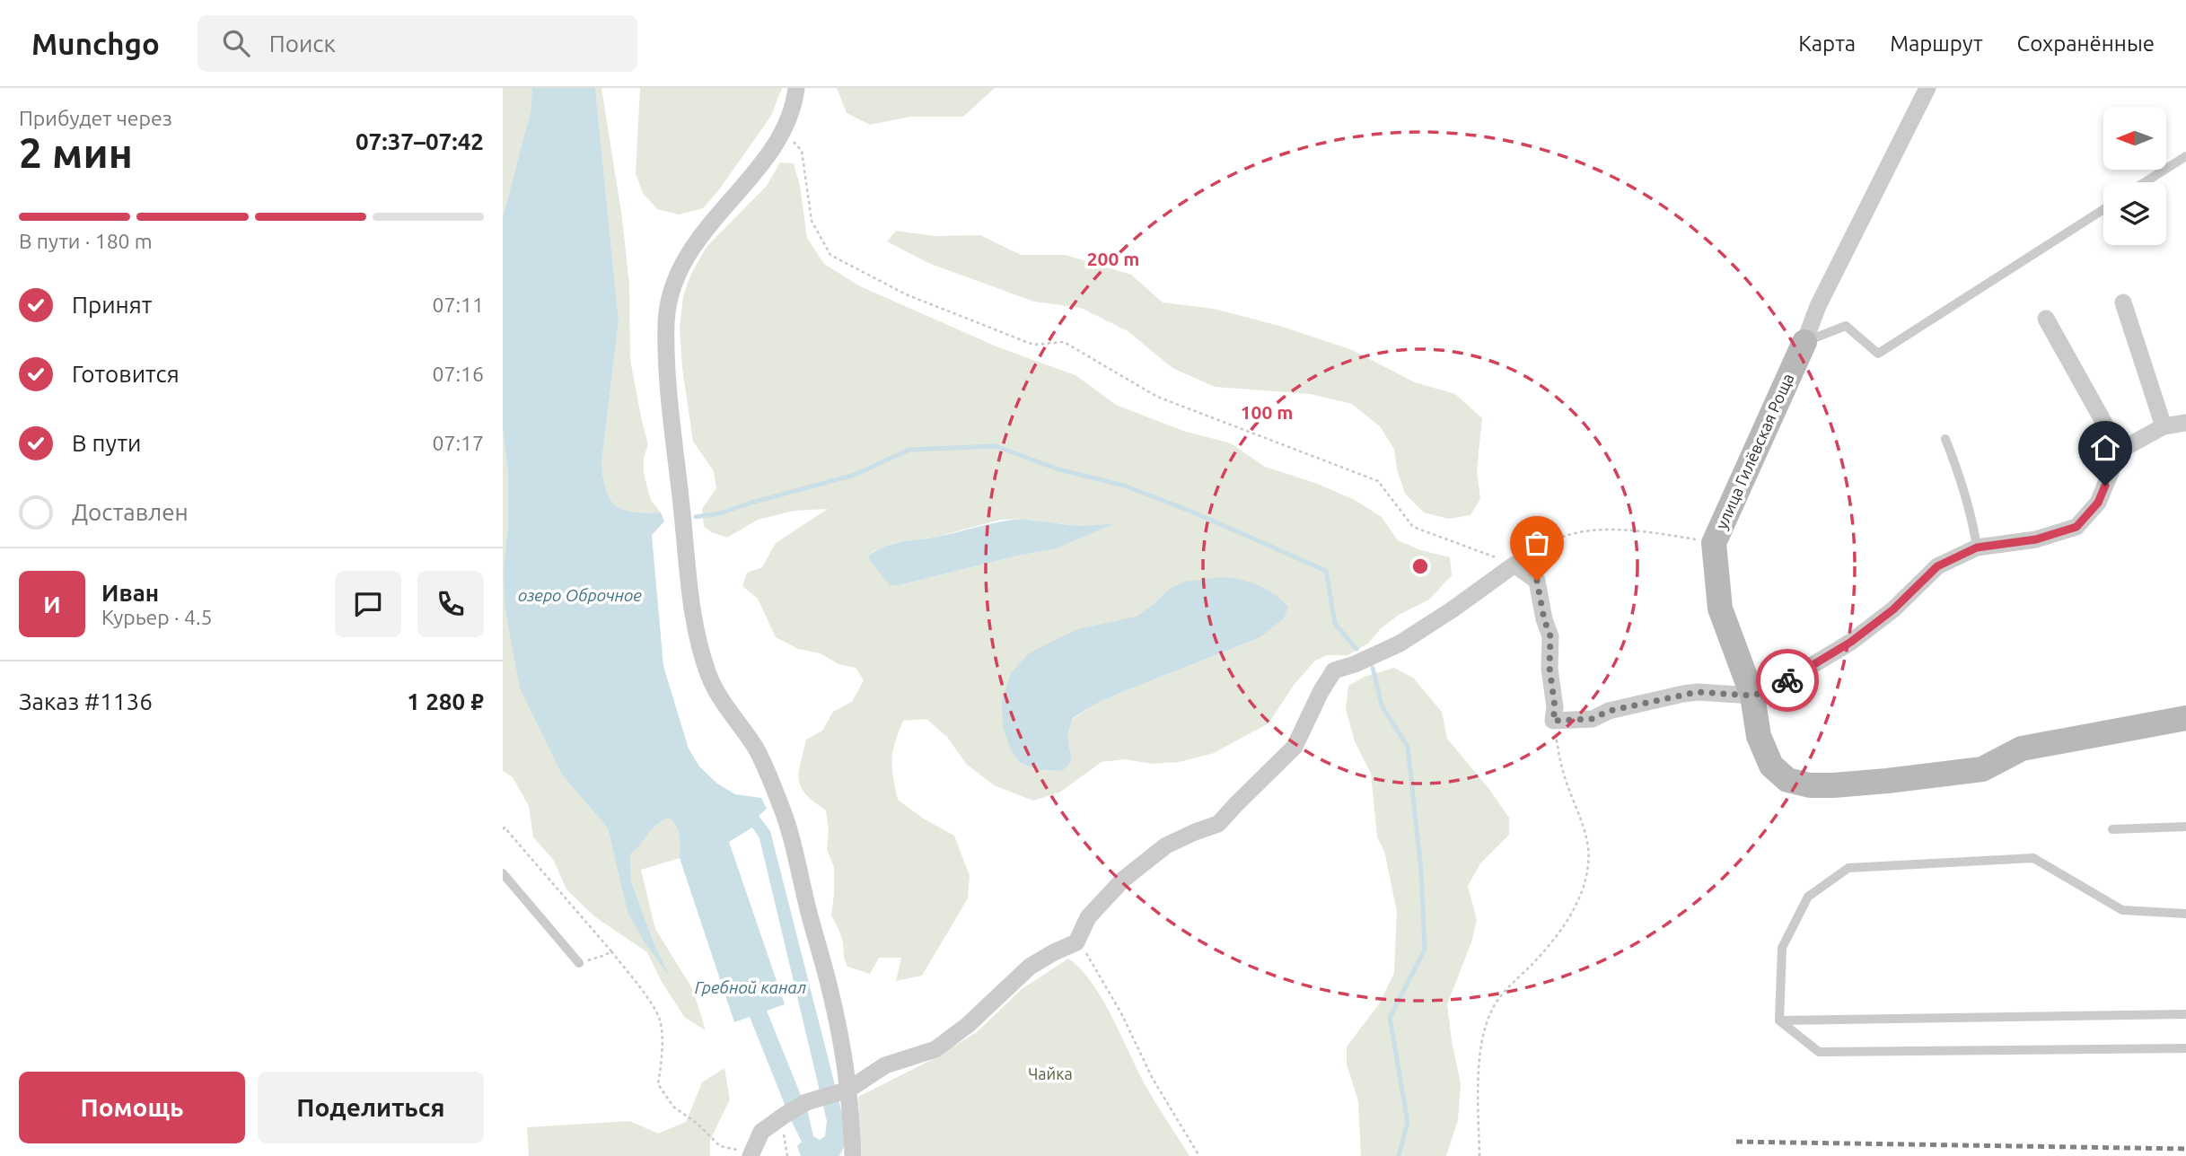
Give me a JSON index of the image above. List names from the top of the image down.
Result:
{
  "streets": {
    "street": ["улица Гилёвская Роща"]
  },
  "water": ["озеро Оброчное", "Гребной канал"],
  "parks": ["Чайка"],
  "north": "left",
  "page": {
    "header": "Munchgo",
    "search": "Поиск",
    "nav": ["Карта", "Маршрут", "Сохранённые"],
    "heading": ["2 мин", "Прибудет через", "07:37–07:42"],
    "panel": [
      "Иван",
      "Курьер · 4.5",
      "Заказ #1136",
      "1 280 ₽"
    ],
    "bar": "В пути · 180 m",
    "list": [
      ["Принят", "07:11"],
      ["Готовится", "07:16"],
      ["В пути", "07:17"],
      "Доставлен"
    ],
    "round": "И",
    "buttons": ["Помощь", "Поделиться"]
  },
  "rings": ["200 m", "100 m"]
}
